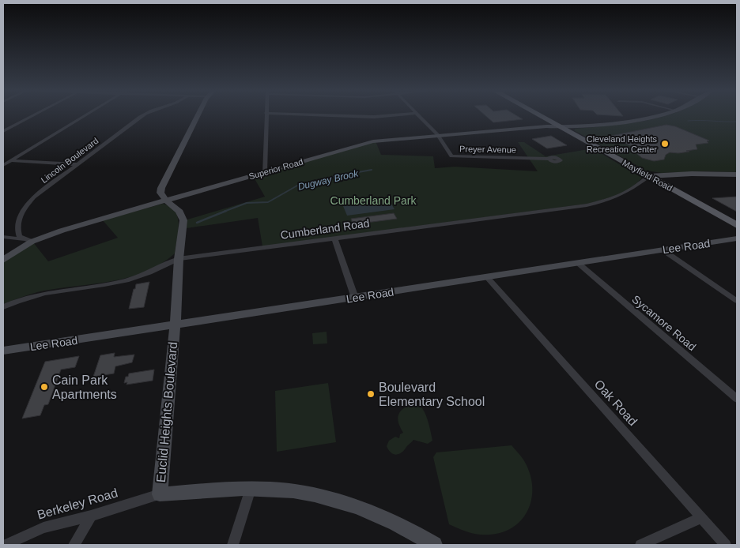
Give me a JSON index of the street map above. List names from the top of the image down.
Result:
{
  "streets": {
    "main road": ["Mayfield Road"],
    "street": [
      "Preyer Avenue",
      "Lincoln Boulevard",
      "Superior Road",
      "Cumberland Road",
      "Lee Road",
      "Sycamore Road",
      "Oak Road",
      "Euclid Heights Boulevard",
      "Berkeley Road"
    ]
  },
  "crossings": [
    ["Preyer Avenue", "Superior Road"],
    ["Superior Road", "Mayfield Road"],
    ["Superior Road", "Euclid Heights Boulevard"],
    ["Mayfield Road", "Cumberland Road"],
    ["Cumberland Road", "Euclid Heights Boulevard"],
    ["Lee Road", "Sycamore Road"],
    ["Lee Road", "Oak Road"],
    ["Lee Road", "Euclid Heights Boulevard"],
    ["Euclid Heights Boulevard", "Berkeley Road"]
  ],
  "water": ["Dugway Brook"],
  "parks": ["Cumberland Park"],
  "places": ["Cleveland Heights Recreation Center", "Cain Park Apartments", "Boulevard Elementary School"]
}
